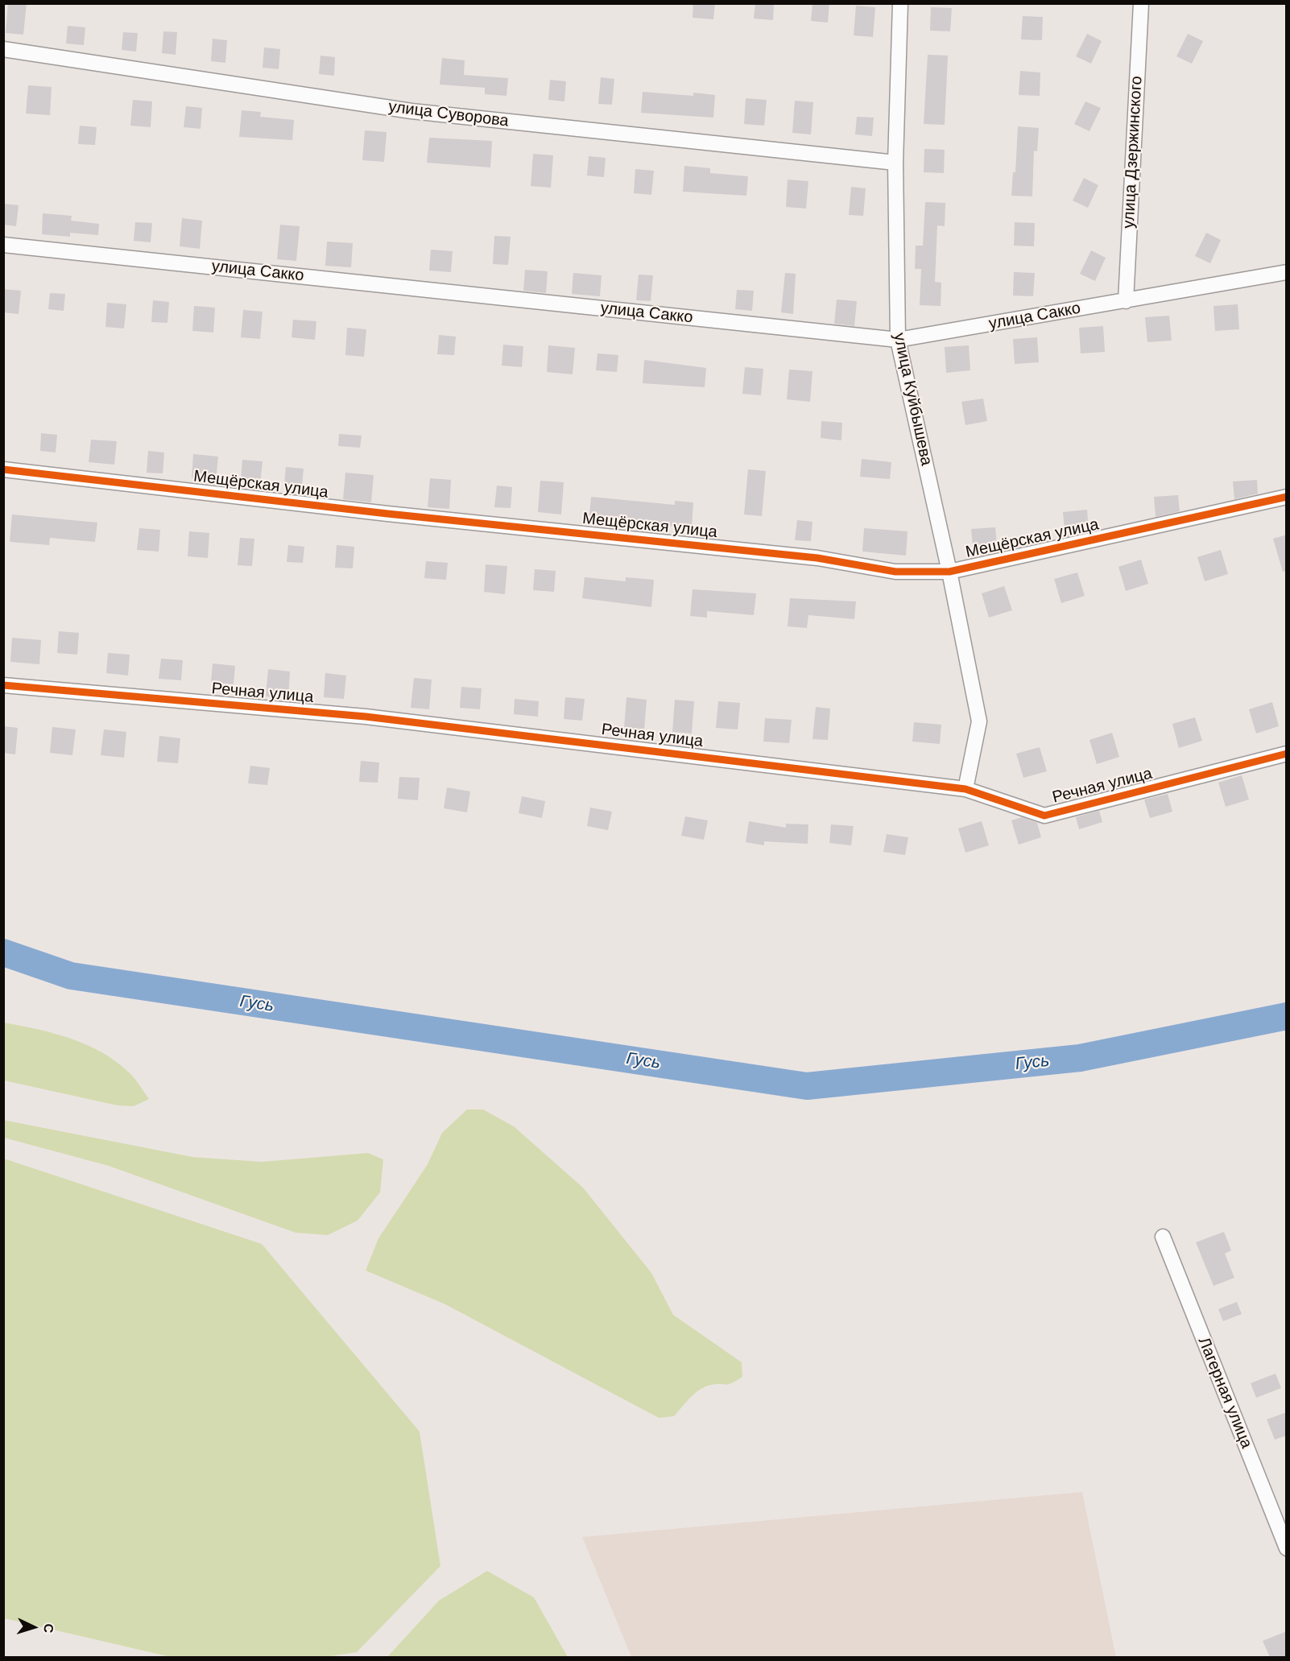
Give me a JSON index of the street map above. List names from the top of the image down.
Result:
{
  "streets": {
    "street": [
      "улица Суворова",
      "улица Дзержинского",
      "улица Сакко",
      "улица Куйбышева",
      "Мещёрская улица",
      "Речная улица",
      "Лагерная улица"
    ]
  },
  "crossings": [
    ["улица Суворова", "улица Куйбышева"],
    ["улица Дзержинского", "улица Сакко"],
    ["улица Сакко", "улица Куйбышева"],
    ["улица Куйбышева", "Мещёрская улица"],
    ["улица Куйбышева", "Речная улица"]
  ],
  "water": ["Гусь"],
  "north": "right"
}
